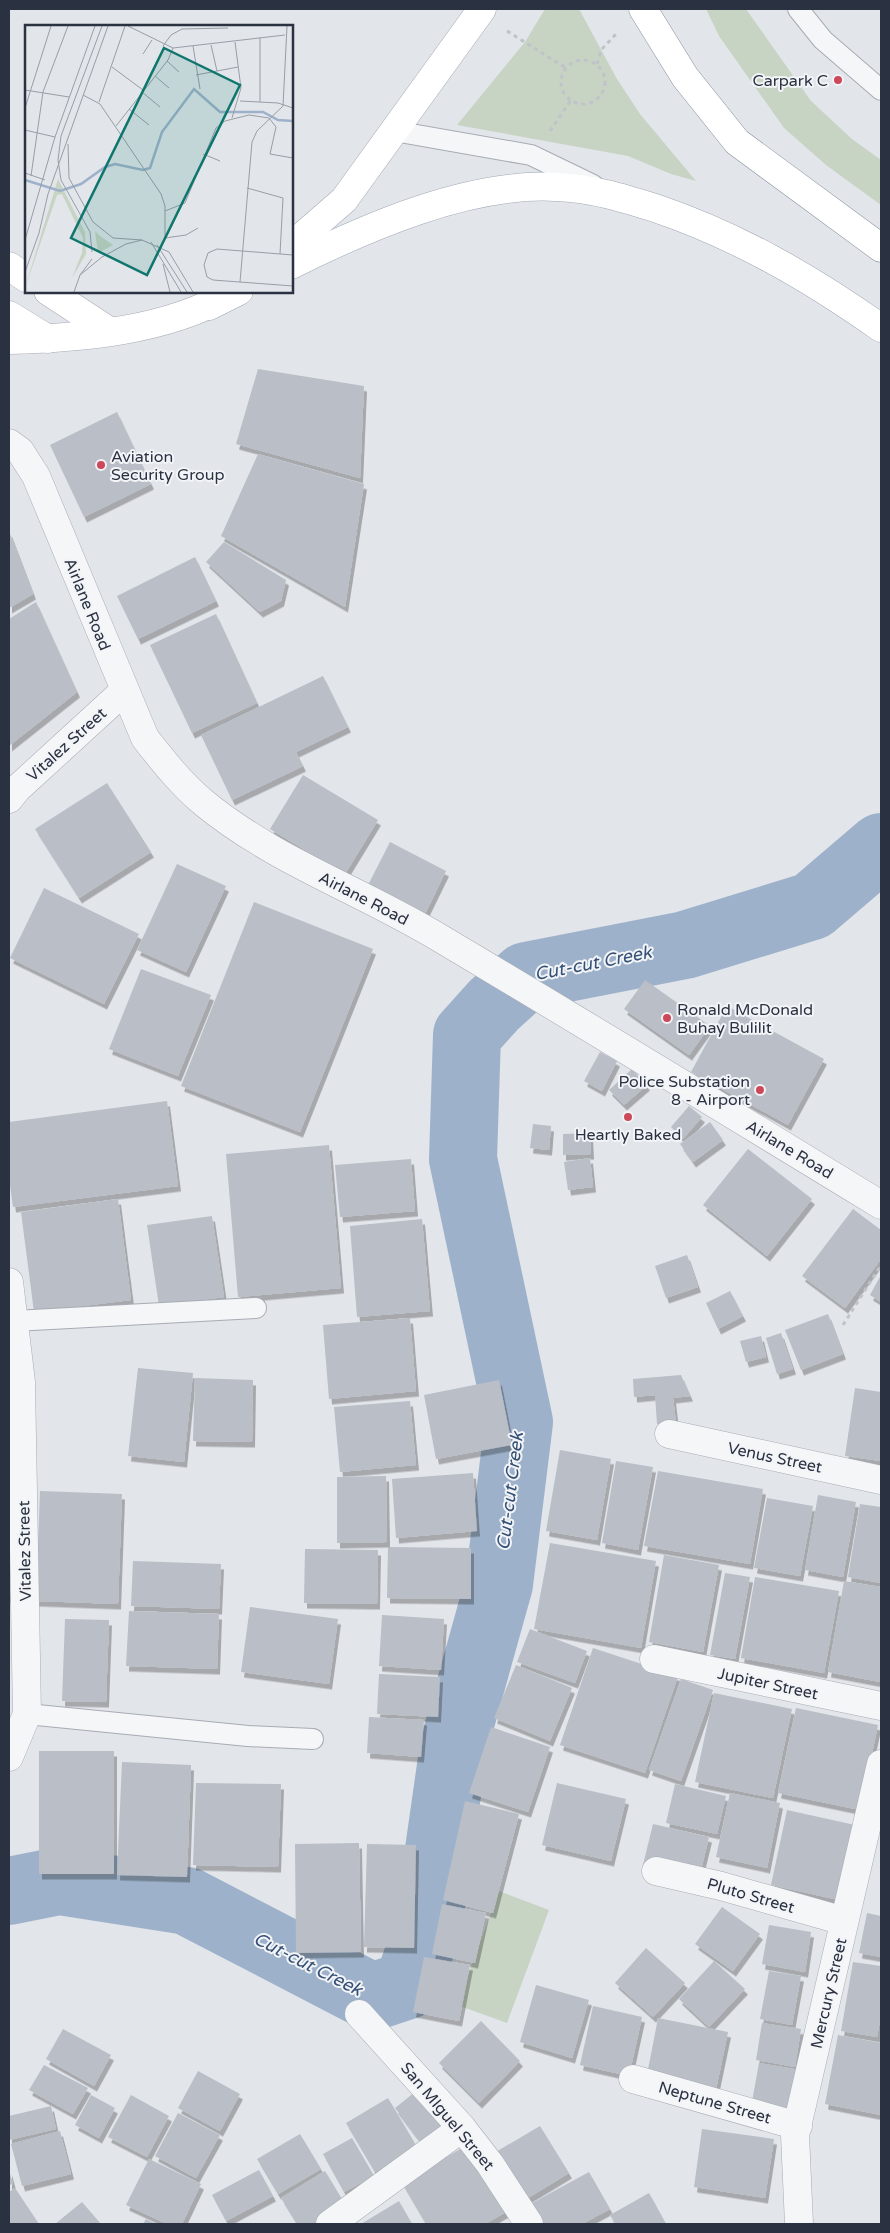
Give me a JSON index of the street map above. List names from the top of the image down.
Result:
{
  "streets": {
    "street": [
      "Airlane Road",
      "Vitalez Street",
      "Venus Street",
      "Jupiter Street",
      "Pluto Street",
      "Mercury Street",
      "Neptune Street",
      "San MIguel Street"
    ]
  },
  "crossings": [
    ["Airlane Road", "Vitalez Street"],
    ["Pluto Street", "Mercury Street"],
    ["Mercury Street", "Neptune Street"]
  ],
  "water": ["Cut-cut Creek"],
  "places": [
    "Carpark C",
    "Aviation Security Group",
    "Ronald McDonald Buhay Bulilit",
    "Police Substation 8 - Airport",
    "Heartly Baked"
  ]
}
